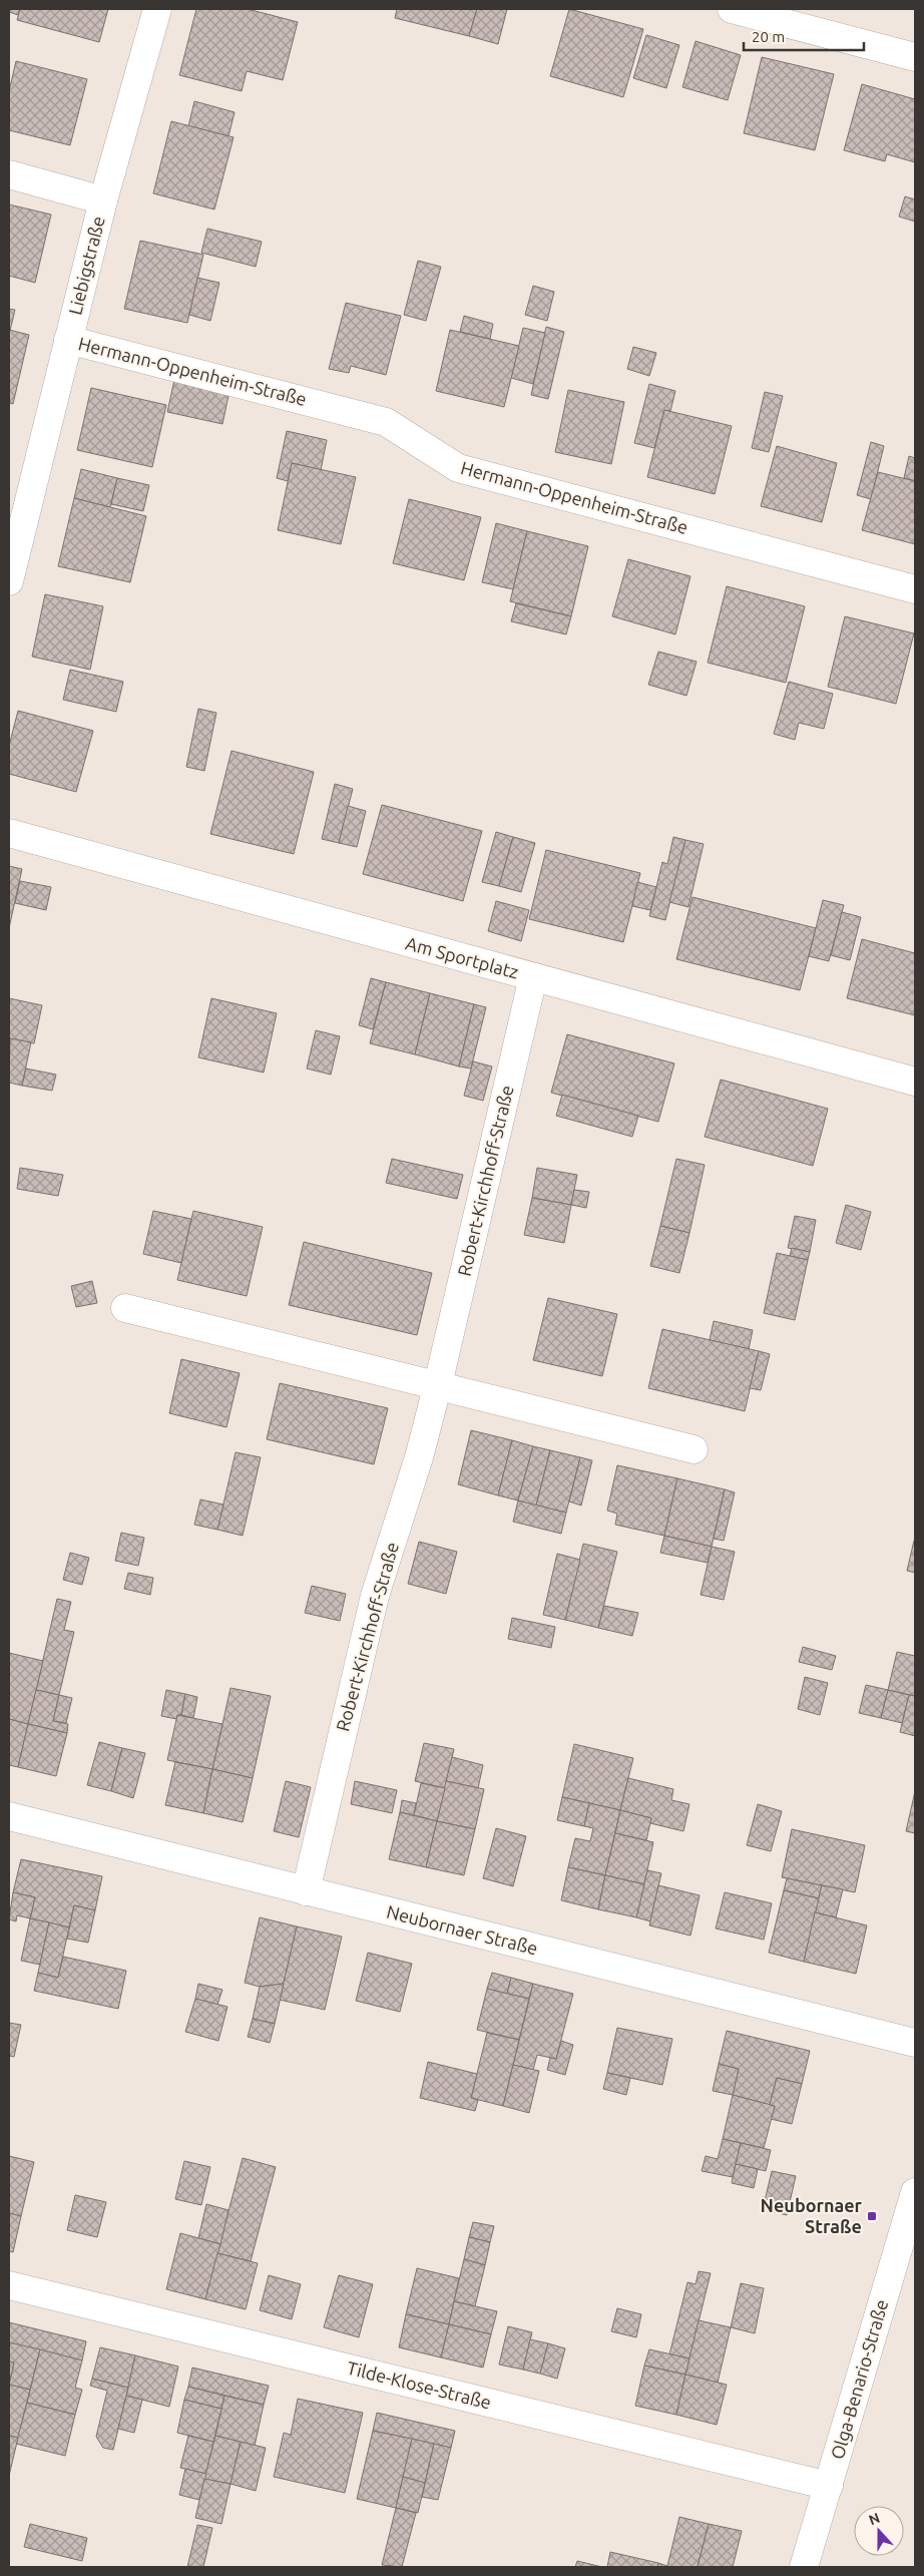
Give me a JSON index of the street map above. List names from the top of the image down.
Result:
{
  "streets": {
    "street": [
      "Liebigstraße",
      "Hermann-Oppenheim-Straße",
      "Am Sportplatz",
      "Robert-Kirchhoff-Straße",
      "Neubornaer Straße",
      "Olga-Benario-Straße",
      "Tilde-Klose-Straße"
    ]
  },
  "crossings": [
    ["Liebigstraße", "Hermann-Oppenheim-Straße"],
    ["Am Sportplatz", "Robert-Kirchhoff-Straße"],
    ["Robert-Kirchhoff-Straße", "Neubornaer Straße"],
    ["Olga-Benario-Straße", "Tilde-Klose-Straße"]
  ],
  "places": {
    "transit": ["Neubornaer Straße"]
  },
  "scale_bar": "20 m",
  "north": "top"
}
